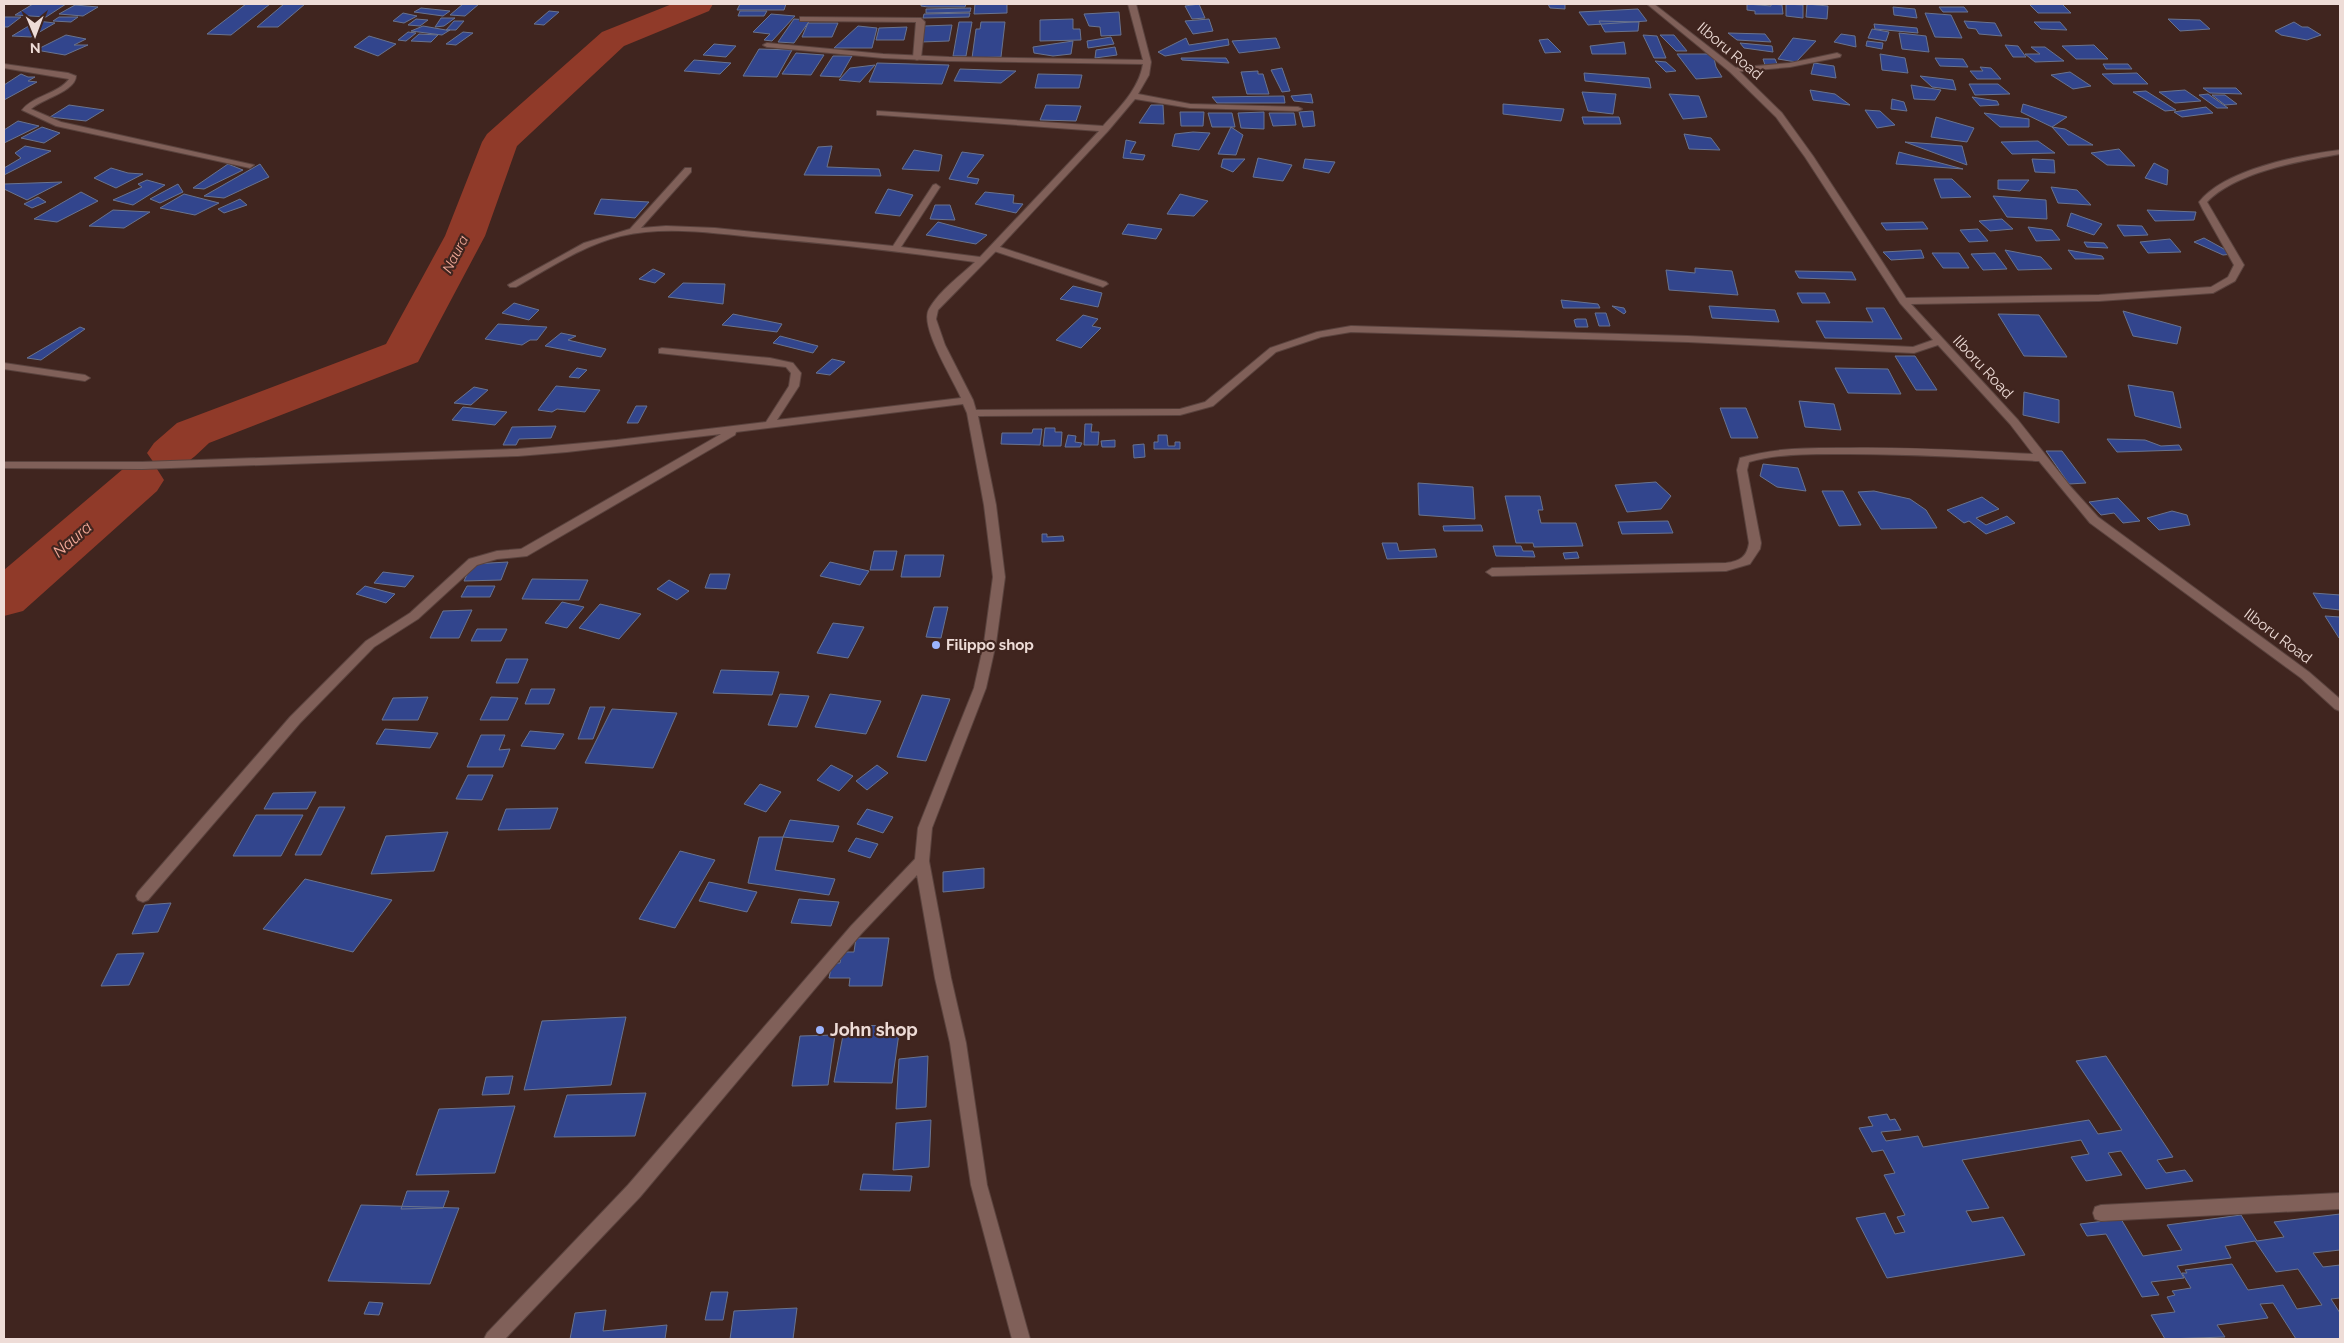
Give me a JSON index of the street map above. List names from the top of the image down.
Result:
{
  "streets": {
    "street": ["Ilboru Road"]
  },
  "water": ["Naura"],
  "places": ["Filippo shop", "John shop"],
  "north": "bottom"
}
